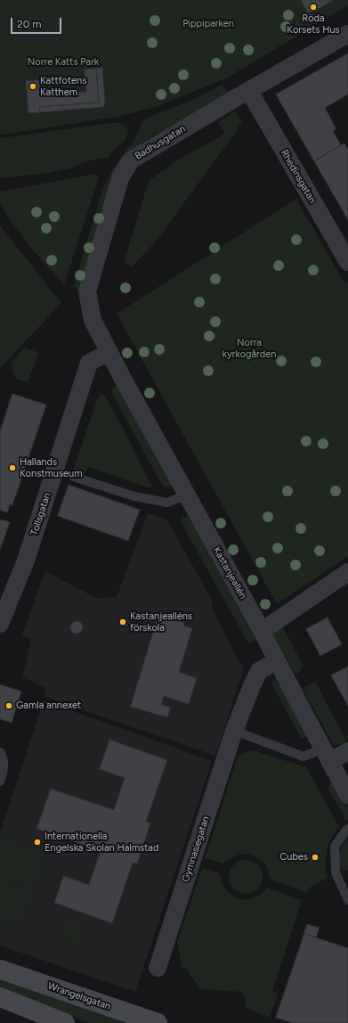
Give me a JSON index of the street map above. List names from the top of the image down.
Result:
{
  "streets": {
    "main road": ["Wrangelsgatan"],
    "street": [
      "Badhusgatan",
      "Rhedinsgatan",
      "Tollsgatan",
      "Kastanjeallén",
      "Gymnasiegatan"
    ]
  },
  "crossings": [
    ["Badhusgatan", "Rhedinsgatan"],
    ["Badhusgatan", "Tollsgatan"],
    ["Badhusgatan", "Kastanjeallén"],
    ["Tollsgatan", "Kastanjeallén"],
    ["Kastanjeallén", "Gymnasiegatan"]
  ],
  "parks": ["Pippiparken", "Norre Katts Park", "Norra kyrkogården"],
  "places": [
    "Röda Korsets Hus",
    "Kattfotens Katthem",
    "Hallands Konstmuseum",
    "Kastanjealléns förskola",
    "Gamla annexet",
    "Internationella Engelska Skolan Halmstad",
    "Cubes"
  ],
  "scale_bar": "20 m"
}
